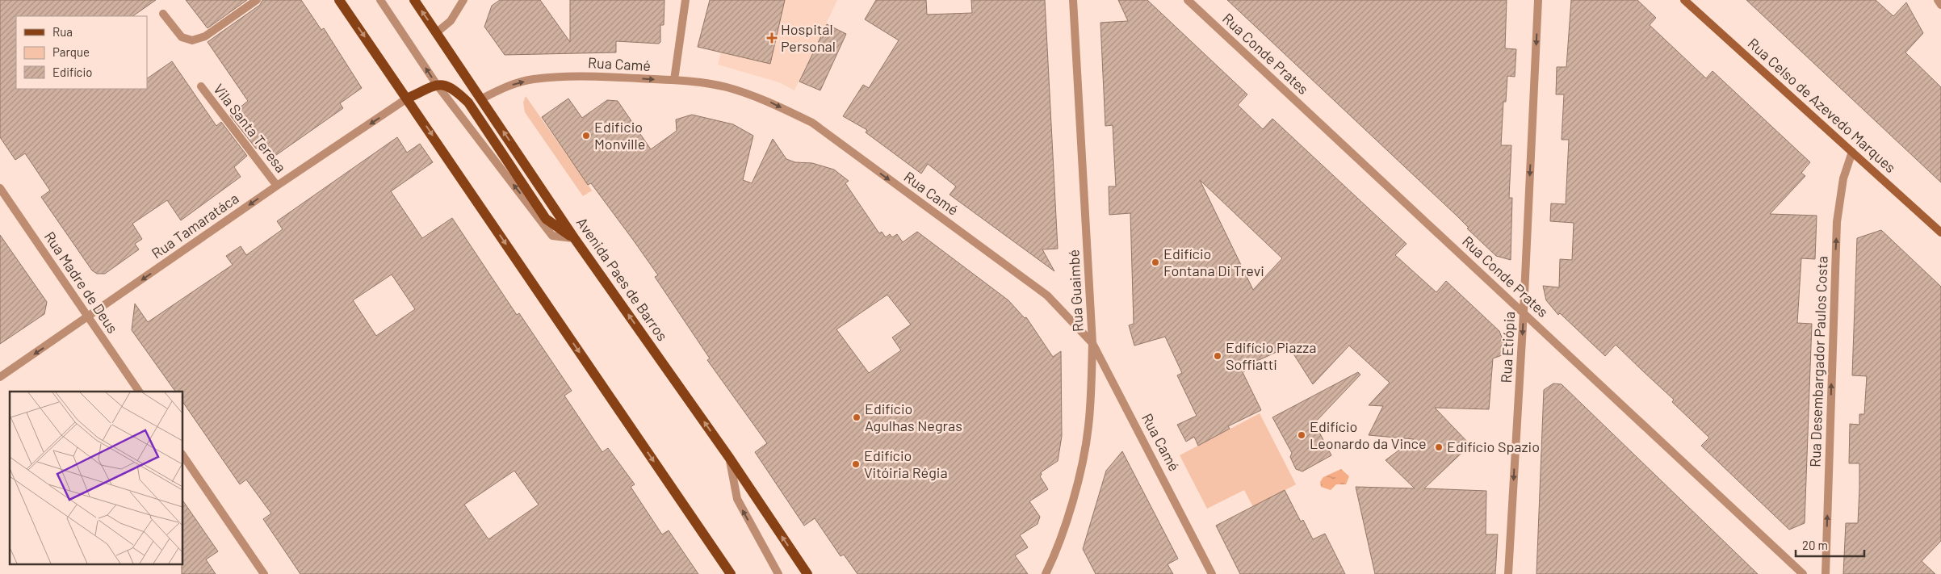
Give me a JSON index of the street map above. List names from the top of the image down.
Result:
{
  "streets": {
    "main road": ["Rua Celso de Azevedo Marques", "Avenida Paes de Barros"],
    "street": [
      "Rua Conde Prates",
      "Rua Camé",
      "Vila Santa Teresa",
      "Rua Tamaratáca",
      "Rua Madre de Deus",
      "Rua Guaimbé",
      "Rua Etiópia",
      "Rua Desembargador Paulos Costa"
    ]
  },
  "crossings": [
    ["Rua Conde Prates", "Rua Etiópia"],
    ["Rua Camé", "Avenida Paes de Barros"],
    ["Rua Camé", "Rua Guaimbé"],
    ["Rua Celso de Azevedo Marques", "Rua Desembargador Paulos Costa"],
    ["Vila Santa Teresa", "Rua Tamaratáca"],
    ["Rua Tamaratáca", "Rua Madre de Deus"]
  ],
  "one_way": [
    "Rua Camé",
    "Rua Tamaratáca",
    "Rua Etiópia",
    "Rua Desembargador Paulos Costa"
  ],
  "places": {
    "health": ["Hospital Personal"],
    "other": [
      "Edificio Monville",
      "Edifício Fontana Di Trevi",
      "Edifício Piazza Soffiatti",
      "Edifício Agulhas Negras",
      "Edifício Leonardo da Vince",
      "Edifício Spazio",
      "Edifício Vitóiria Régia"
    ]
  },
  "legend": ["Rua", "Parque", "Edifício"],
  "scale_bar": "20 m"
}
